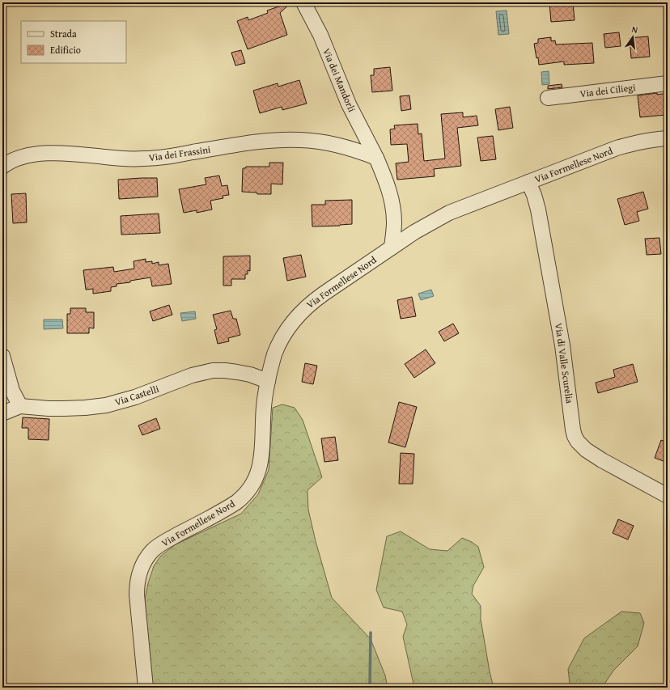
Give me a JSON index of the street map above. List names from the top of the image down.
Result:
{
  "streets": {
    "street": [
      "Via dei Mandorli",
      "Via dei Ciliegi",
      "Via dei Frassini",
      "Via Formellese Nord",
      "Via di Valle Scurelia",
      "Via Castelli"
    ]
  },
  "crossings": [
    ["Via dei Mandorli", "Via dei Frassini"],
    ["Via dei Mandorli", "Via Formellese Nord"],
    ["Via Formellese Nord", "Via di Valle Scurelia"],
    ["Via Formellese Nord", "Via Castelli"]
  ],
  "legend": ["Strada", "Edificio"],
  "north": "top"
}
